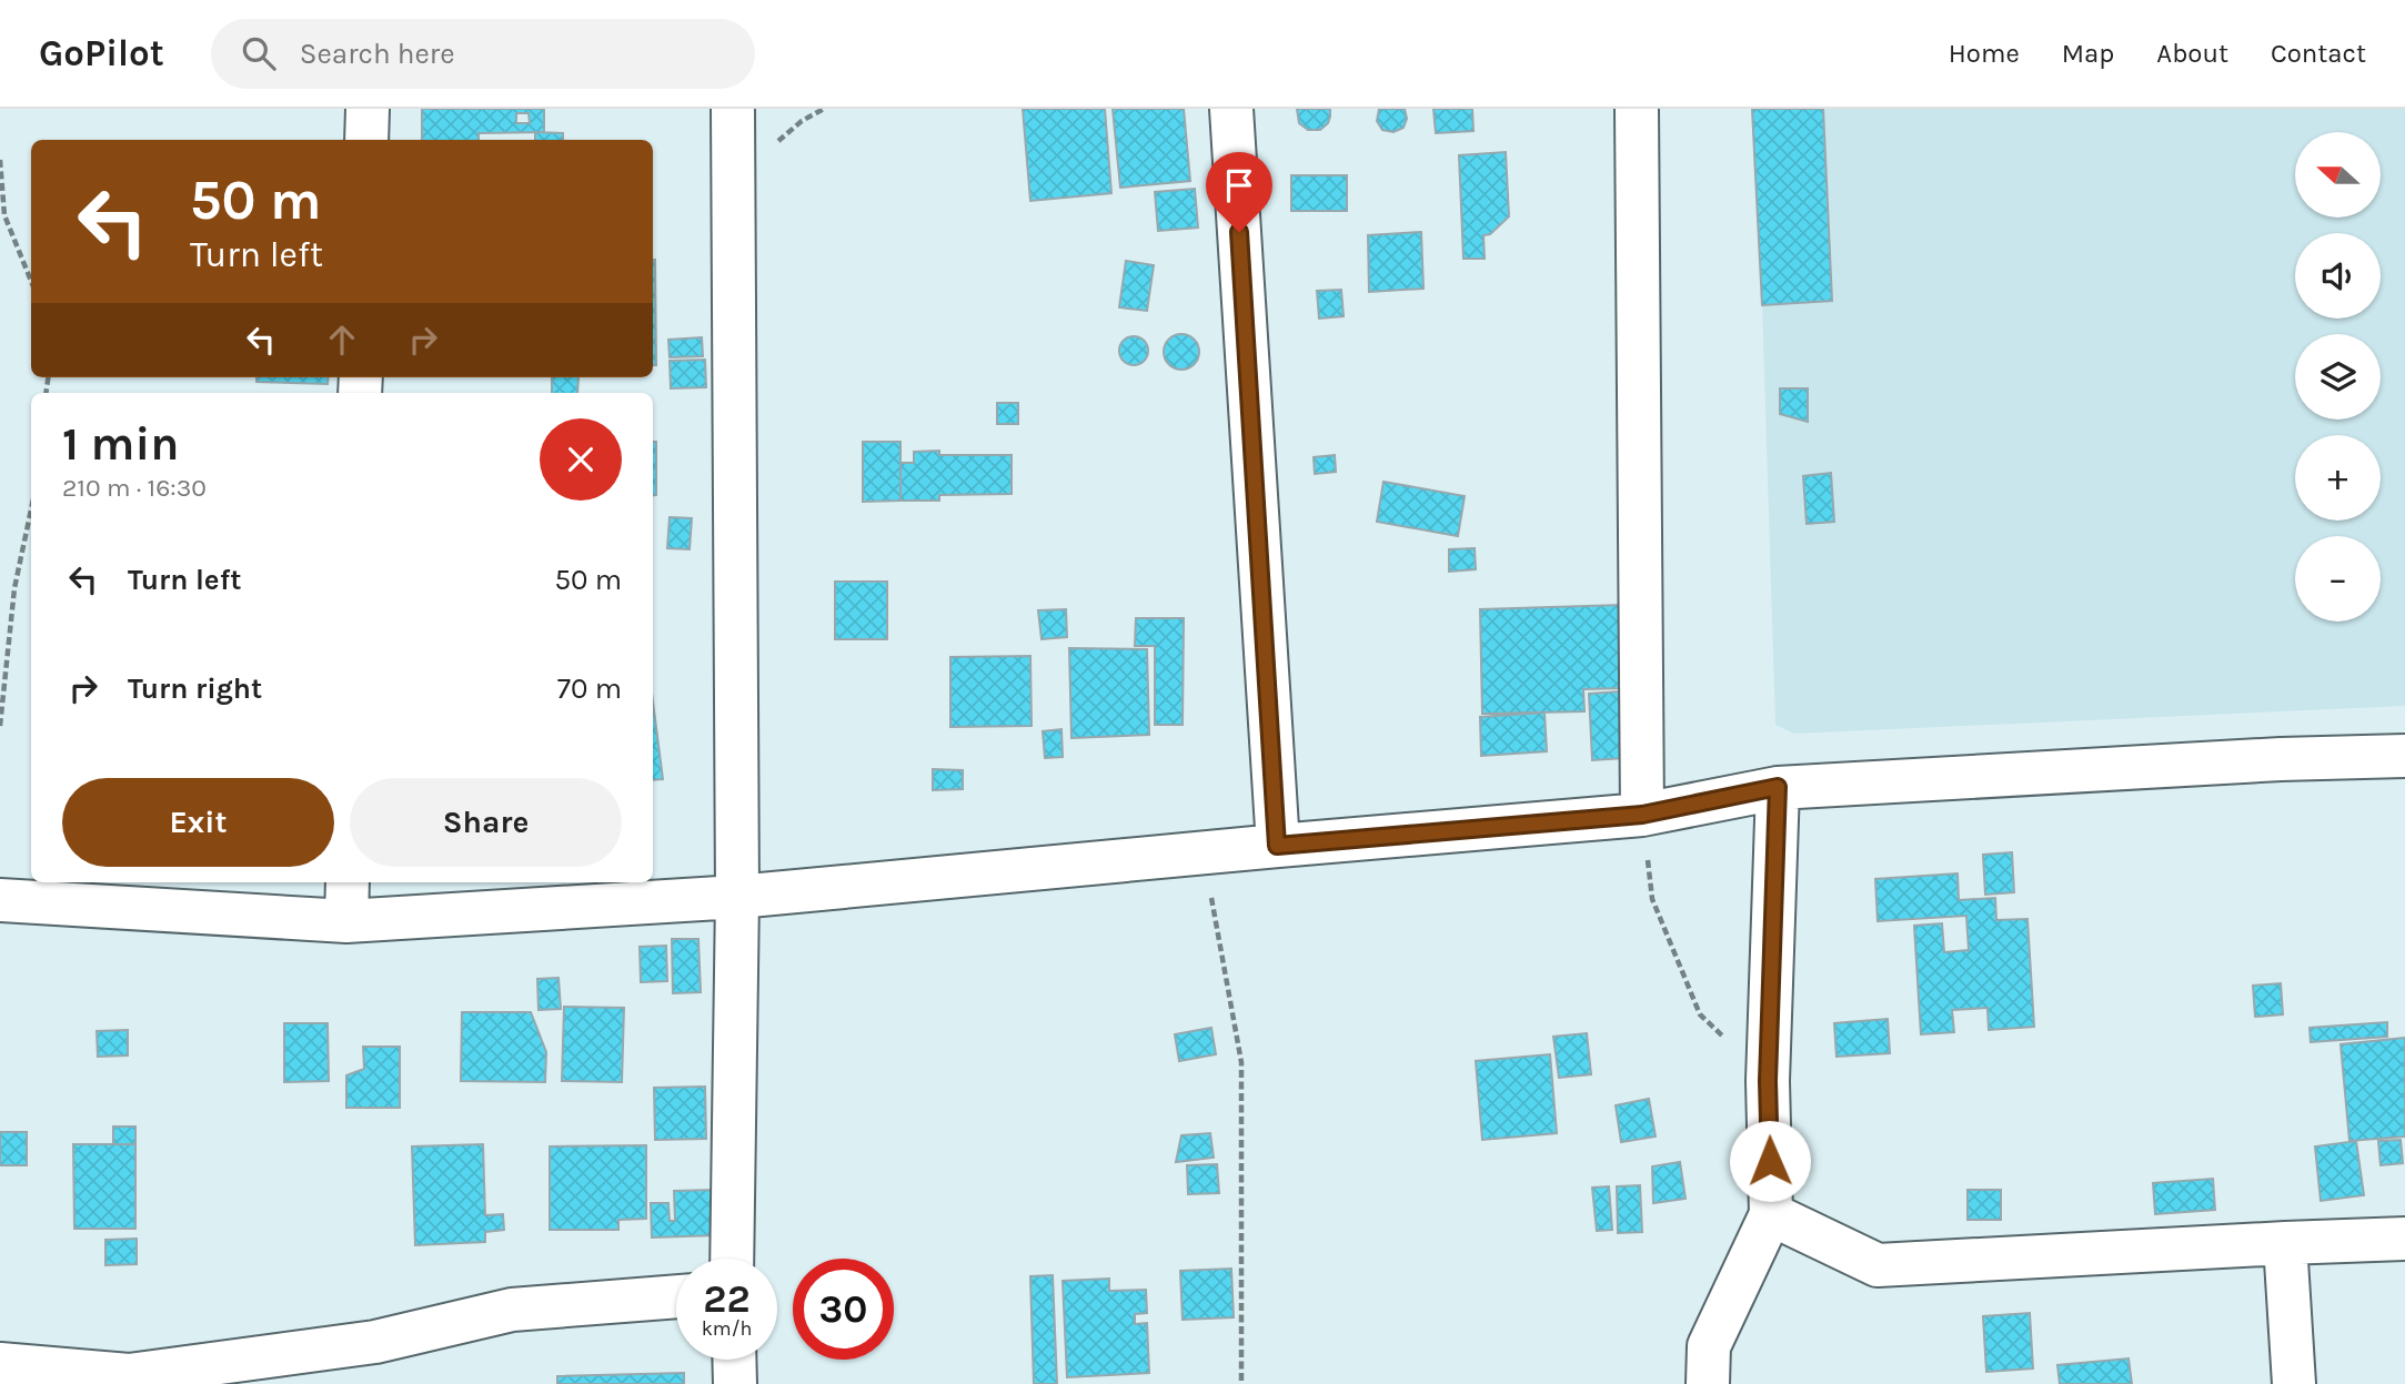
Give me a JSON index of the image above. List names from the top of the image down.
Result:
{
  "north": "left",
  "page": {
    "header": "GoPilot",
    "search": "Search here",
    "nav": [
      "Home",
      "Map",
      "About",
      "Contact"
    ],
    "map_buttons": ["+", "−"],
    "turn": ["50 m", "Turn left"],
    "heading": ["1 min", "210 m · 16:30"],
    "list": [
      {
        "name": "Turn left",
        "value": "50 m"
      },
      {
        "name": "Turn right",
        "value": "70 m"
      }
    ],
    "buttons": ["Exit", "Share"],
    "speed": "22 km/h",
    "limit": "30"
  }
}
